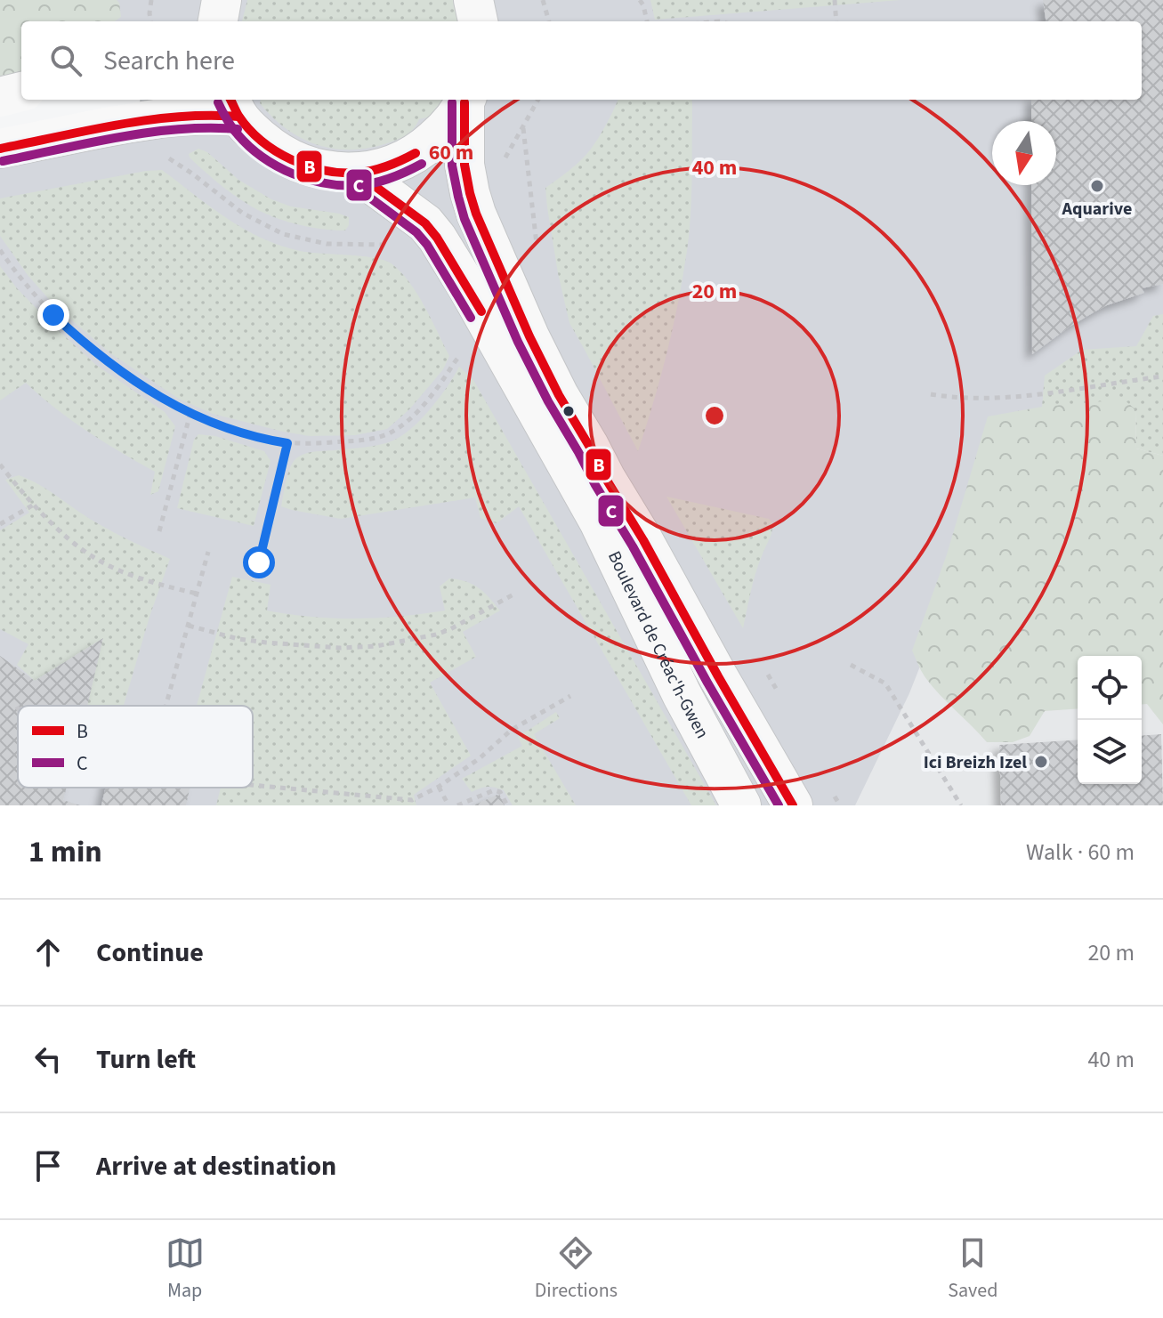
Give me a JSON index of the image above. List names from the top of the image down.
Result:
{
  "streets": {
    "street": ["Boulevard de Créac'h-Gwen"]
  },
  "places": ["Aquarive", "Ici Breizh Izel"],
  "lines": ["transit line B", "transit line C"],
  "legend": ["B", "C"],
  "north": "bottom",
  "page": {
    "search": "Search here",
    "heading": ["1 min", "Walk · 60 m"],
    "list": [
      ["Continue", "20 m"],
      ["Turn left", "40 m"],
      "Arrive at destination"
    ],
    "nav": ["Map", "Directions", "Saved"]
  },
  "rings": ["60 m", "40 m", "20 m"]
}
